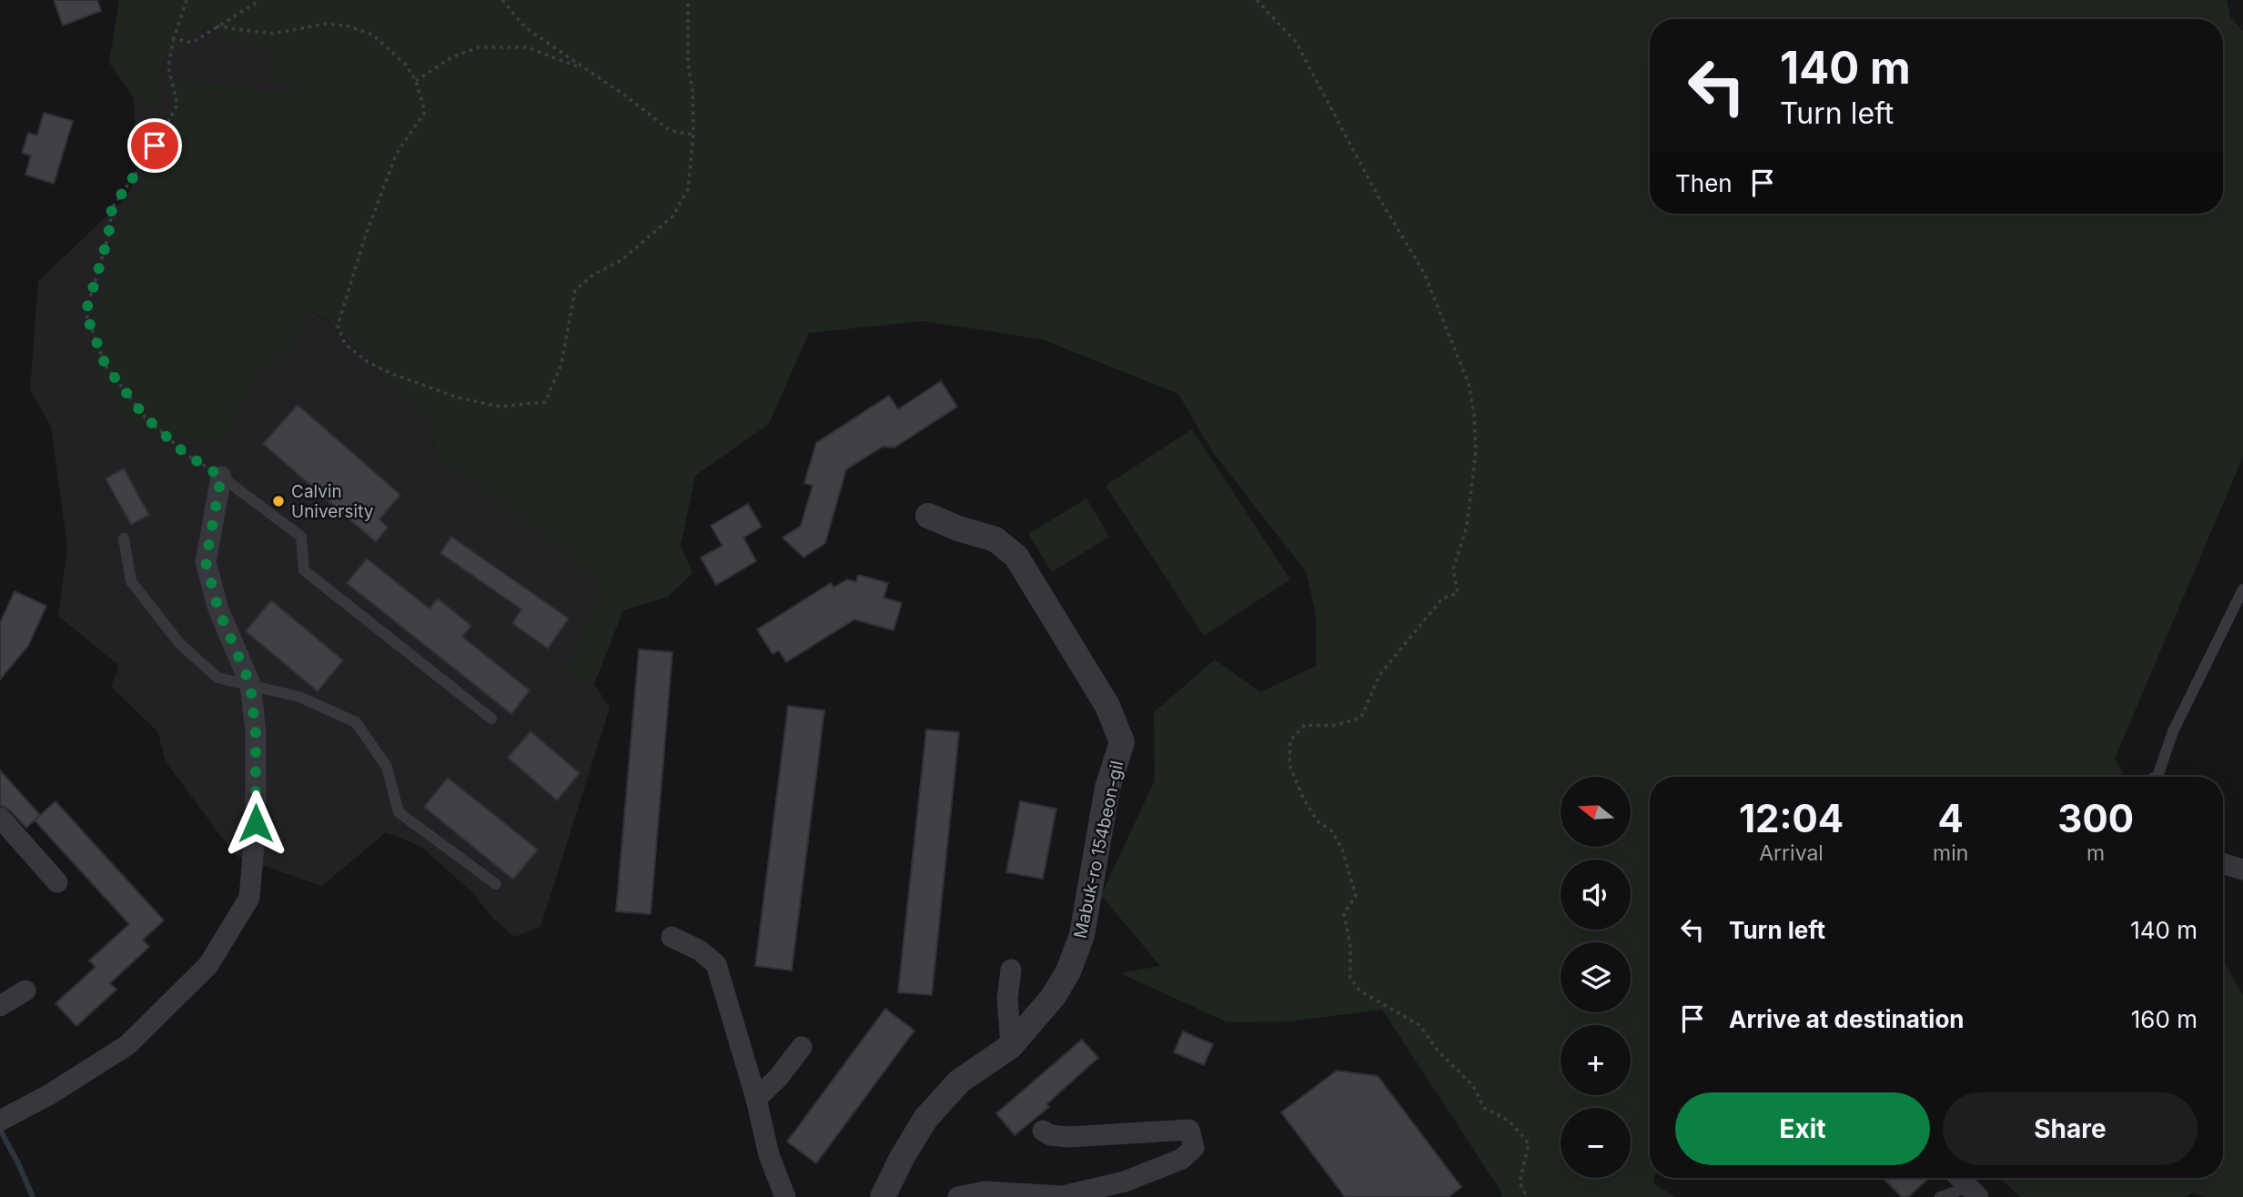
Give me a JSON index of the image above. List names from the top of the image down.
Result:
{
  "streets": {
    "street": ["Mabuk-ro 154beon-gil"]
  },
  "places": ["Calvin University"],
  "north": "left",
  "page": {
    "turn": ["140 m", "Turn left"],
    "then": "Then",
    "map_buttons": ["+", "−"],
    "eta": [
      "12:04",
      "Arrival",
      "4",
      "min",
      "300",
      "m"
    ],
    "list": [
      {
        "name": "Turn left",
        "value": "140 m"
      },
      {
        "name": "Arrive at destination",
        "value": "160 m"
      }
    ],
    "buttons": ["Exit", "Share"]
  }
}
